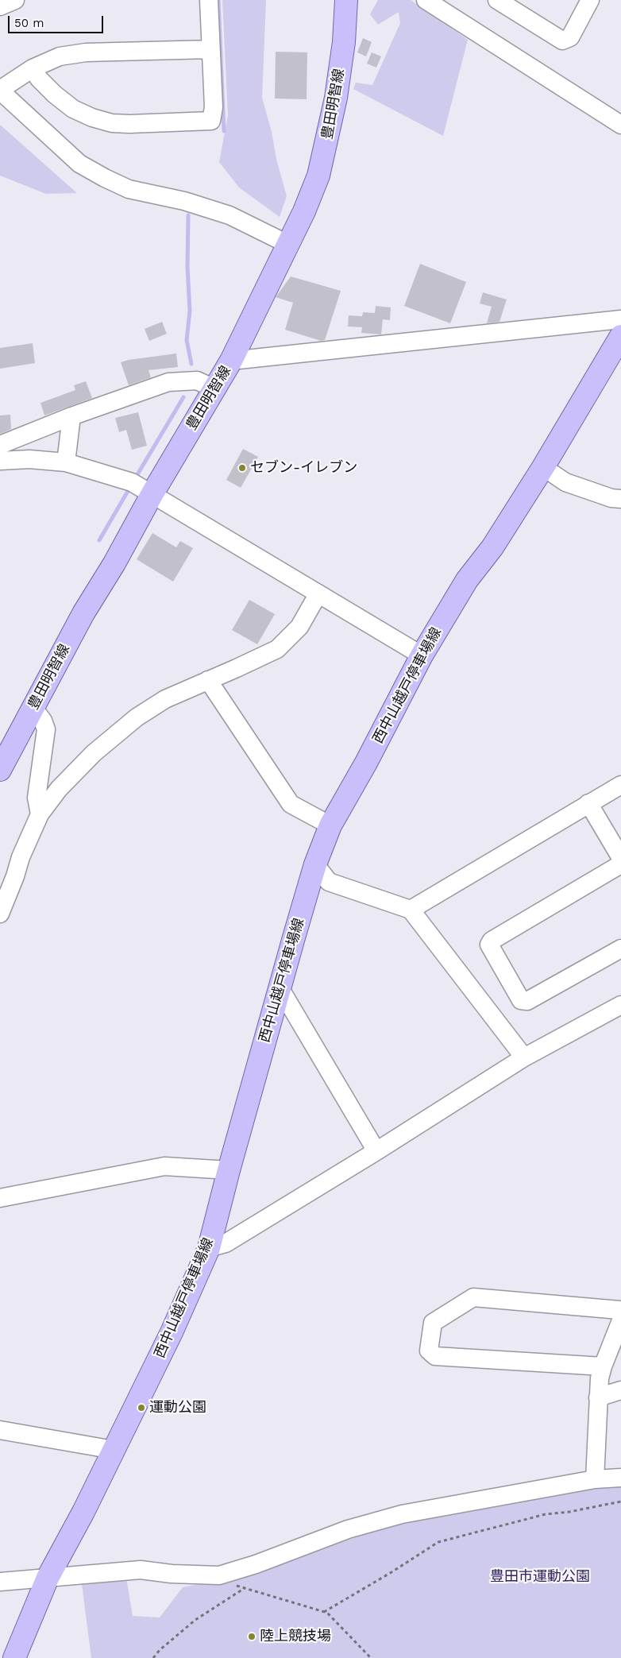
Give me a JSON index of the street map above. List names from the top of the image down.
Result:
{
  "streets": {
    "main road": ["豊田明智線", "西中山越戸停車場線"]
  },
  "parks": ["豊田市運動公園"],
  "places": ["セブン-イレブン", "運動公園", "陸上競技場"],
  "scale_bar": "50 m"
}
